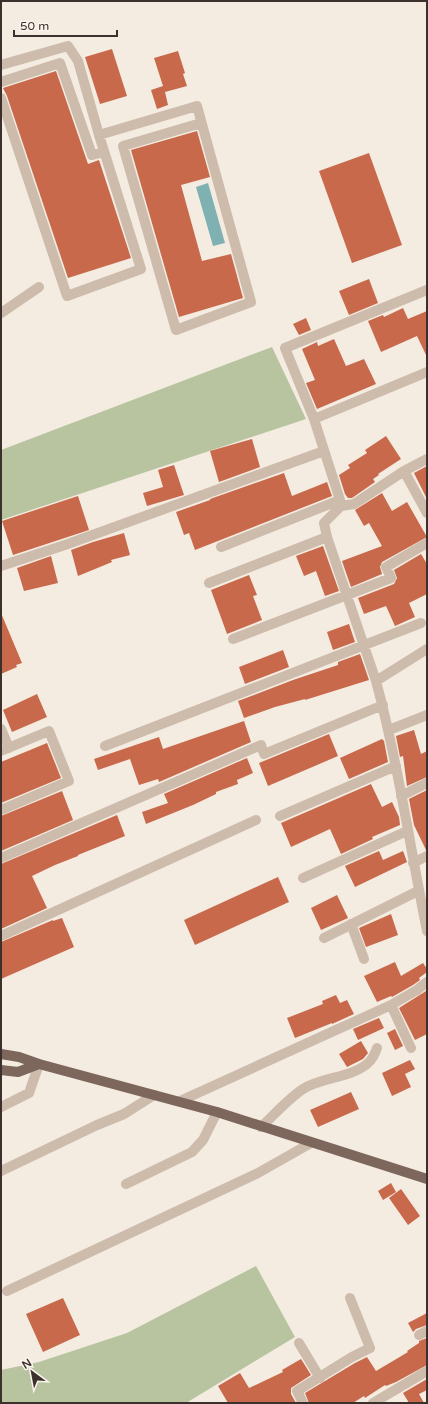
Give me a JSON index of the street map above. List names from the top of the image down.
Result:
{
  "scale_bar": "50 m",
  "north": "top left"
}
